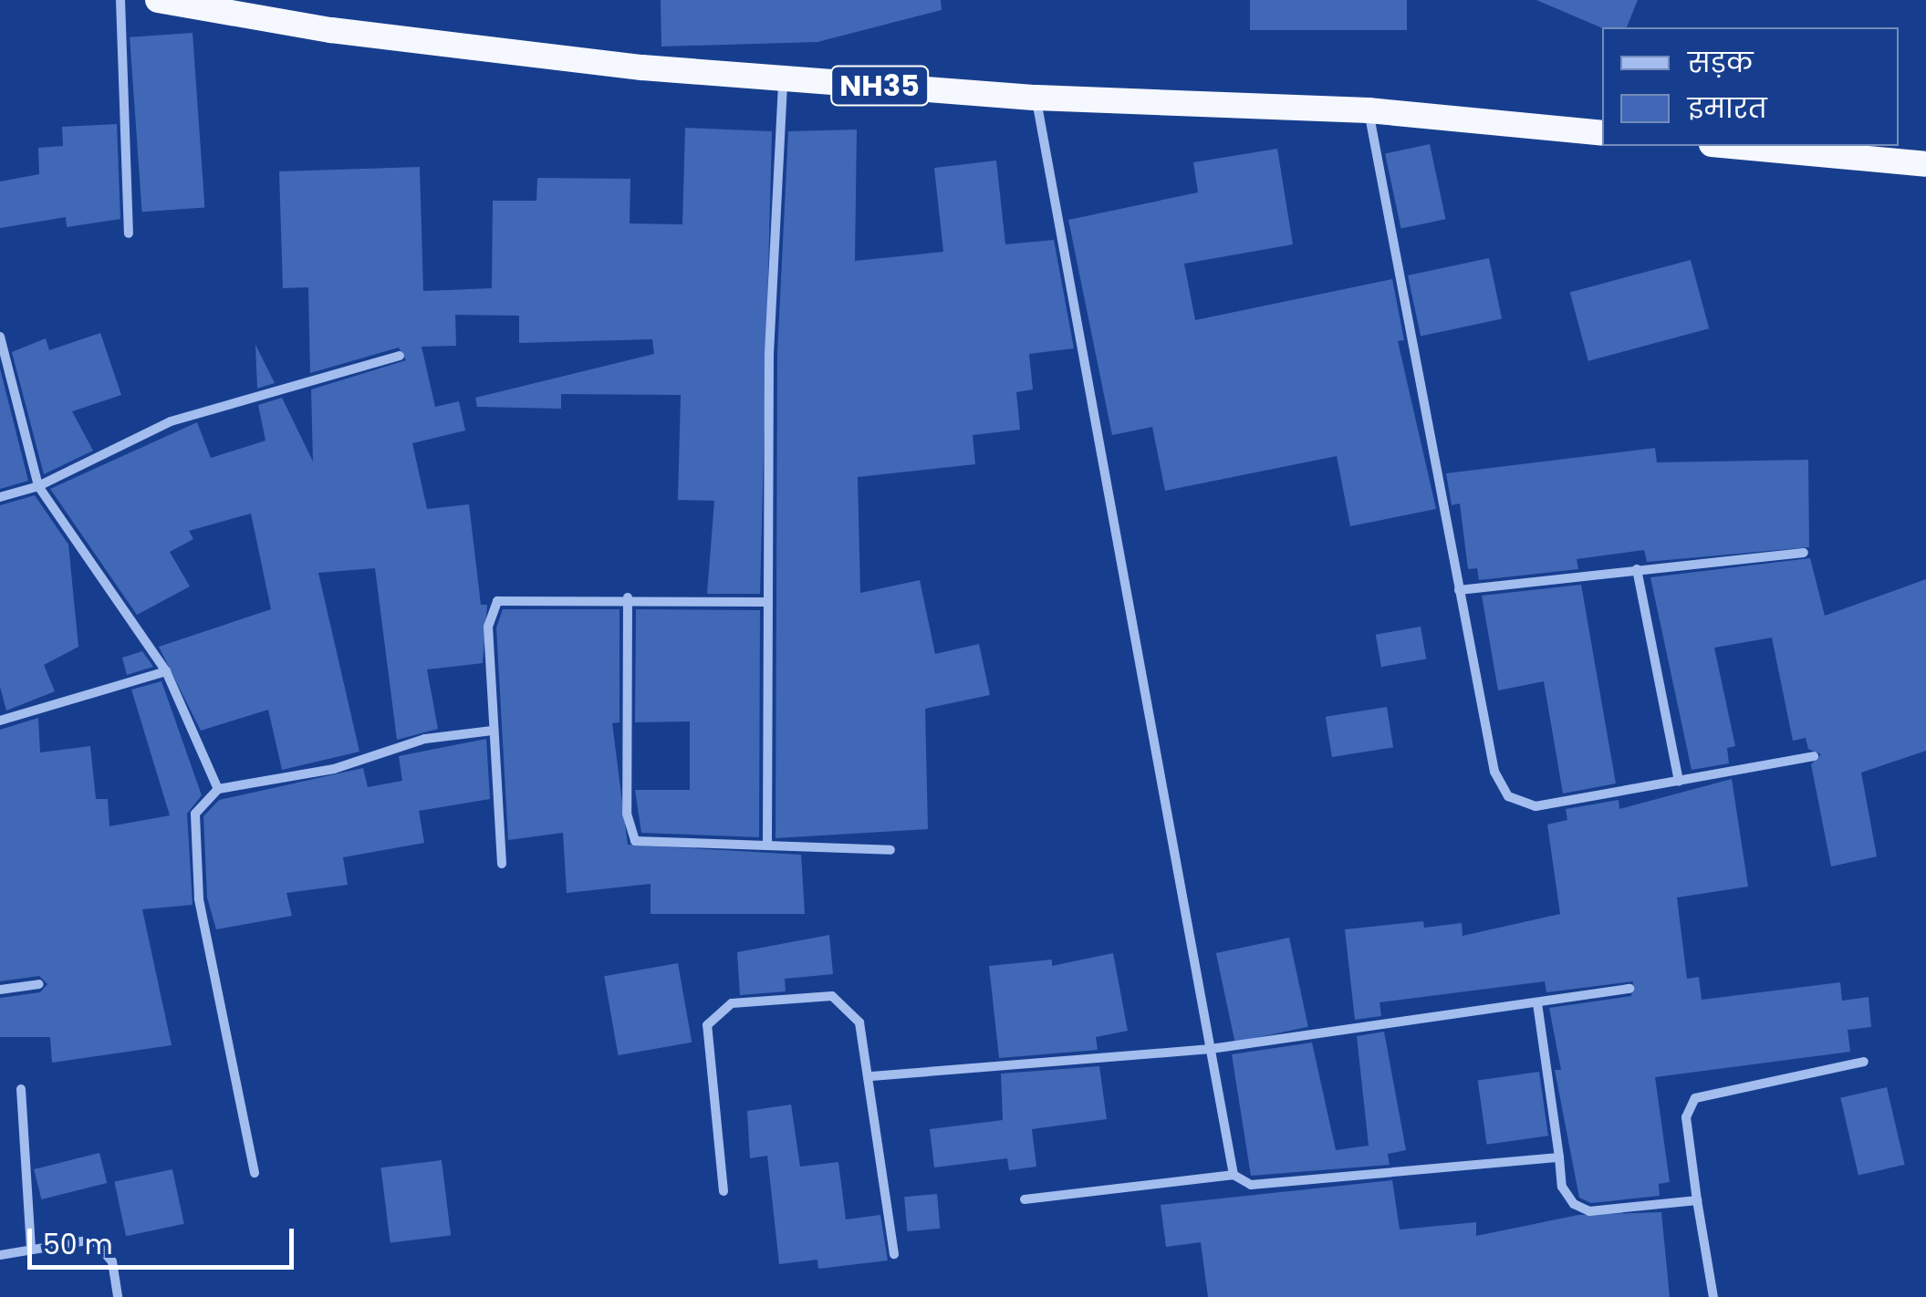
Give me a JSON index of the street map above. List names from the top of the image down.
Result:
{
  "streets": {
    "highway": ["NH35"]
  },
  "legend": ["सड़क", "इमारत"],
  "scale_bar": "50 m"
}
